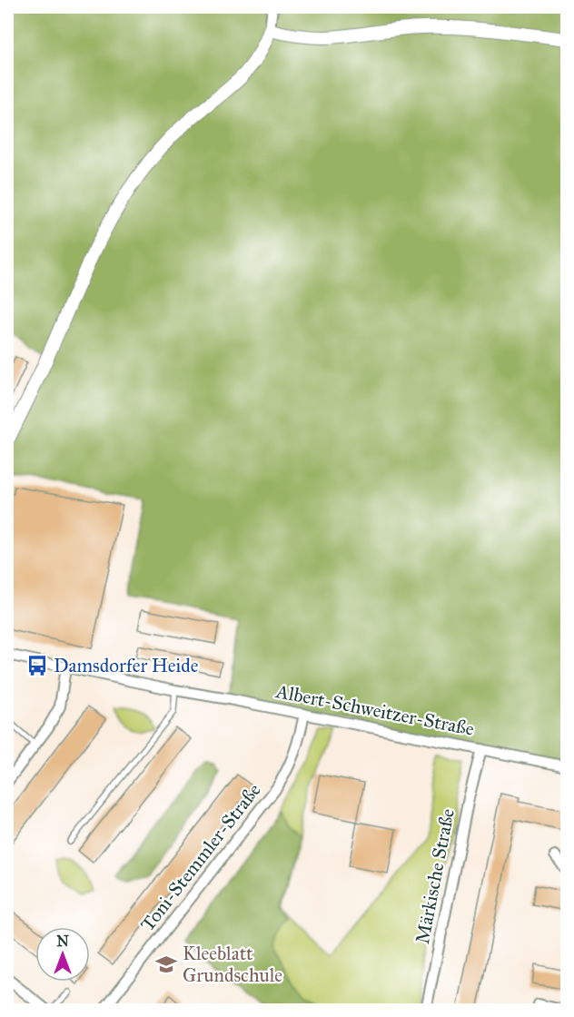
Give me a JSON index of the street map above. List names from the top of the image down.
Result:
{
  "streets": {
    "street": ["Albert-Schweitzer-Straße", "Toni-Stemmler-Straße", "Märkische Straße"]
  },
  "crossings": [
    ["Albert-Schweitzer-Straße", "Toni-Stemmler-Straße"],
    ["Albert-Schweitzer-Straße", "Märkische Straße"]
  ],
  "places": {
    "bus stop": ["Damsdorfer Heide"],
    "school or university": ["Kleeblatt Grundschule"]
  },
  "north": "top"
}
